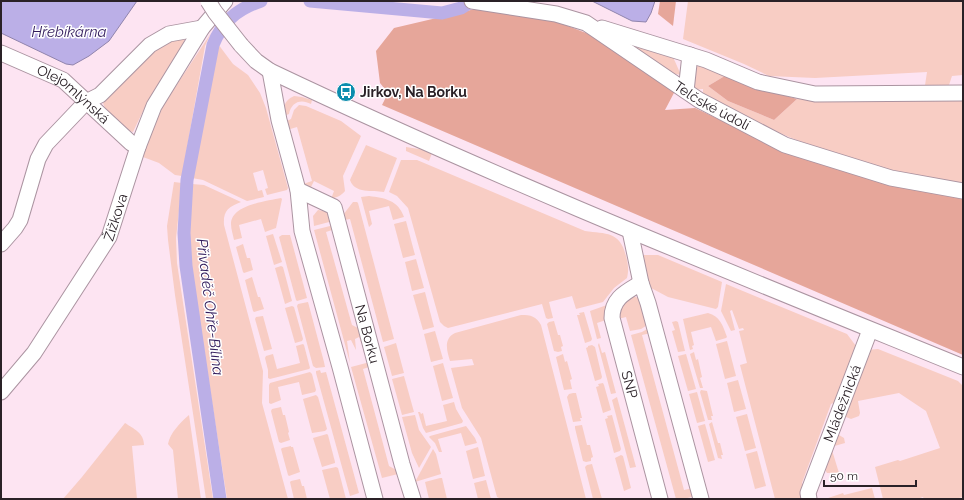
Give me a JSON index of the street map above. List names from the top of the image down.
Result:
{
  "streets": {
    "street": [
      "Olejomlýnská",
      "Telčské údolí",
      "Žižkova",
      "Na Borku",
      "SNP",
      "Mládežnická"
    ]
  },
  "crossings": [
    ["Olejomlýnská", "Žižkova"]
  ],
  "water": ["Hřebíkárna", "Přivaděč Ohře-Bílina"],
  "places": {
    "bus stop": ["Jirkov, Na Borku"]
  },
  "scale_bar": "50 m"
}
